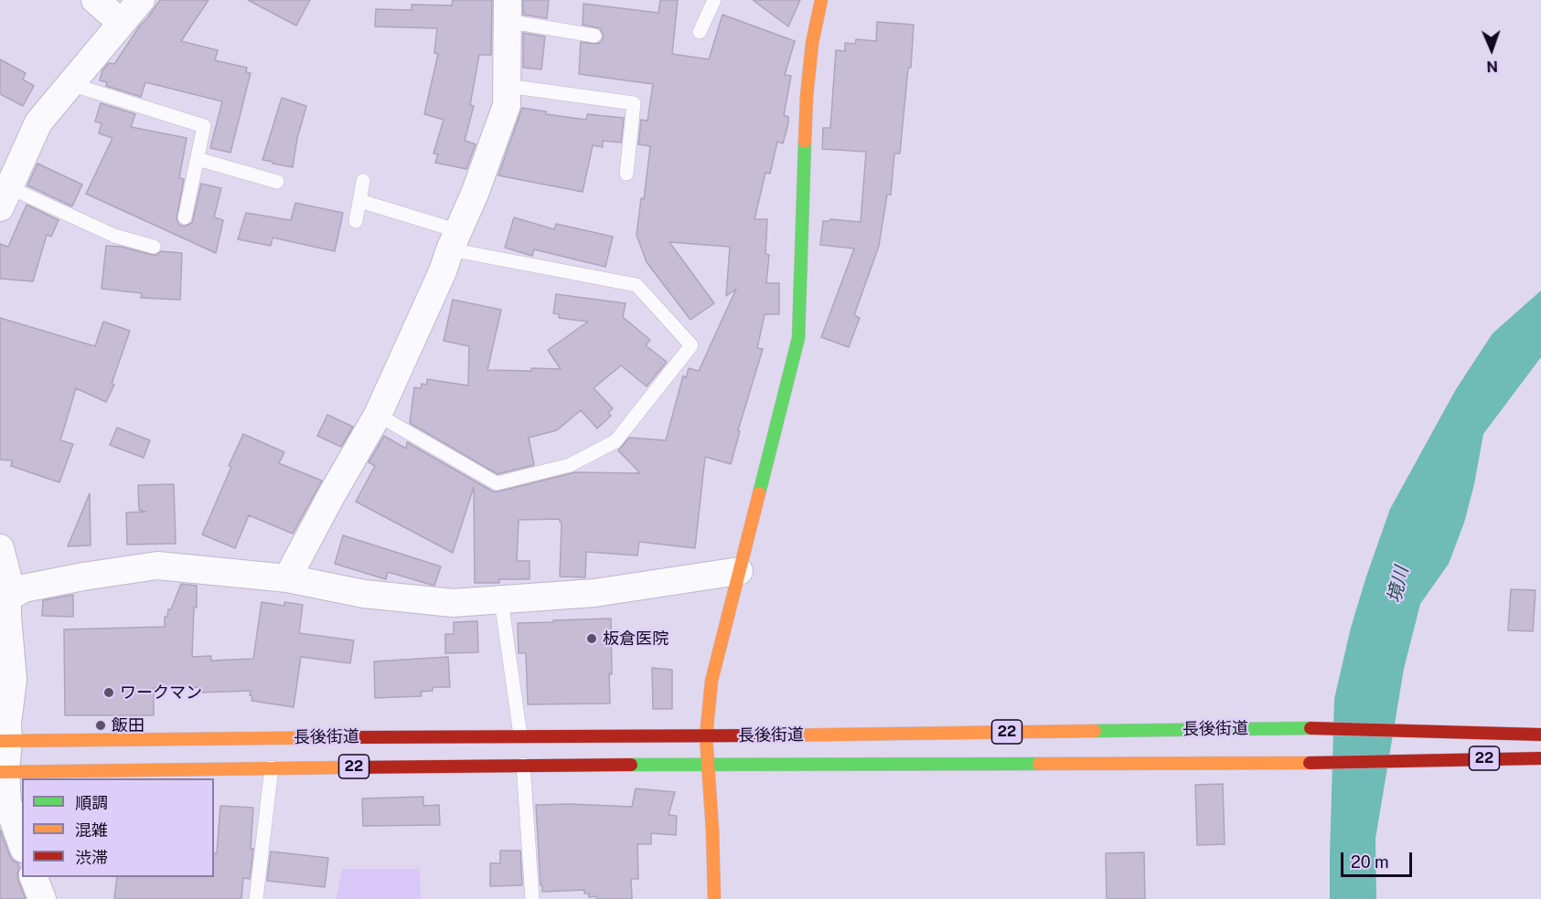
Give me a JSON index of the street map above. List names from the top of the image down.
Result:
{
  "streets": {
    "main road": ["長後街道", "22"]
  },
  "water": ["境川"],
  "places": ["板倉医院", "ワークマン", "飯田"],
  "legend": ["順調", "混雑", "渋滞"],
  "scale_bar": "20 m",
  "north": "bottom"
}
